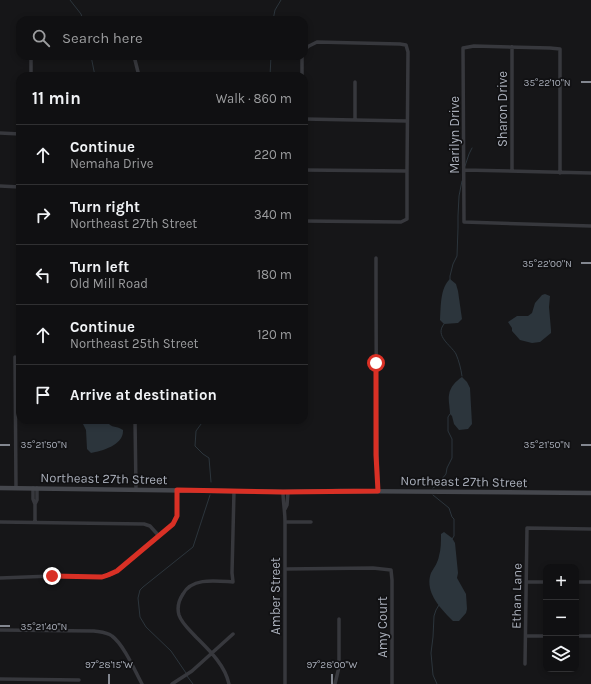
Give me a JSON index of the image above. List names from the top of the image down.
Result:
{
  "streets": {
    "street": [
      "Sharon Drive",
      "Marilyn Drive",
      "Northeast 27th Street",
      "Amber Street",
      "Ethan Lane",
      "Amy Court"
    ]
  },
  "crossings": [
    ["Sharon Drive", "Marilyn Drive"],
    ["Northeast 27th Street", "Amber Street"],
    ["Amber Street", "Amy Court"]
  ],
  "page": {
    "search": "Search here",
    "heading": ["11 min", "Walk · 860 m"],
    "list": [
      ["Continue", "Nemaha Drive", "220 m"],
      ["Turn right", "Northeast 27th Street", "340 m"],
      ["Turn left", "Old Mill Road", "180 m"],
      ["Continue", "Northeast 25th Street", "120 m"],
      "Arrive at destination"
    ],
    "map_buttons": ["+", "−"]
  },
  "coordinates": [
    "35°22'10\"N",
    "35°22'00\"N",
    "35°21'50\"N",
    "35°21'40\"N",
    "97°28'15\"W",
    "97°28'00\"W"
  ]
}
